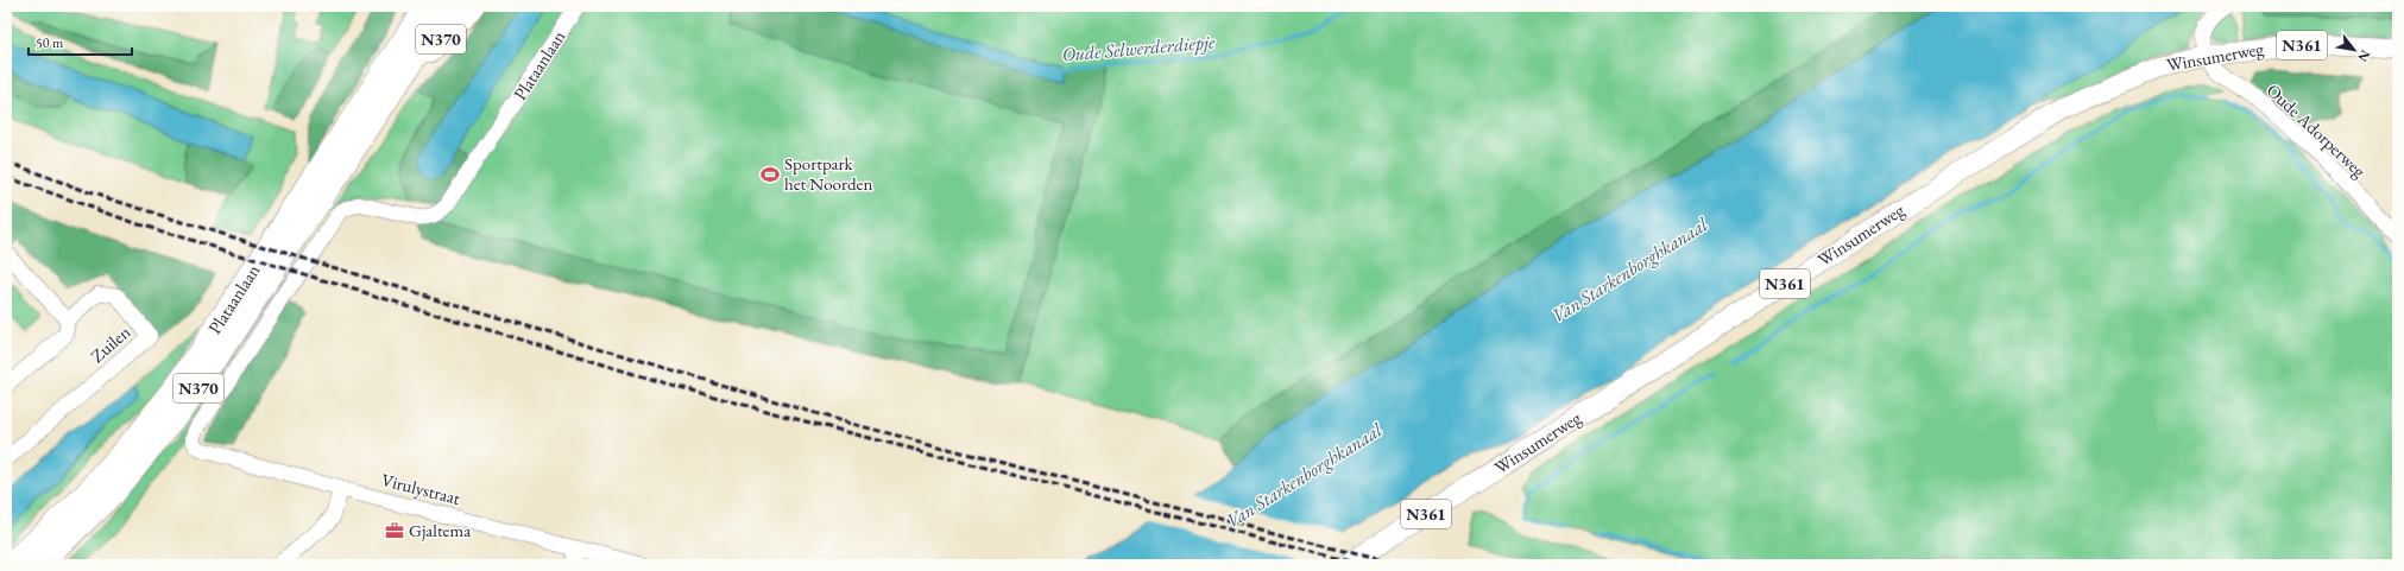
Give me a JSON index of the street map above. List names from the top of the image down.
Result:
{
  "streets": {
    "highway": ["N370", "Plataanlaan"],
    "main road": ["N361", "Winsumerweg"],
    "street": ["Oude Adorperweg", "Zuilen", "Virulystraat"]
  },
  "crossings": [
    ["N370", "Plataanlaan"],
    ["Winsumerweg", "Oude Adorperweg"],
    ["Plataanlaan", "Virulystraat"]
  ],
  "water": ["Oude Selwerderdiepje", "Van Starkenborghkanaal"],
  "places": {
    "sports": ["Sportpark het Noorden"],
    "office": ["Gjaltema"]
  },
  "scale_bar": "50 m",
  "north": "bottom right"
}
